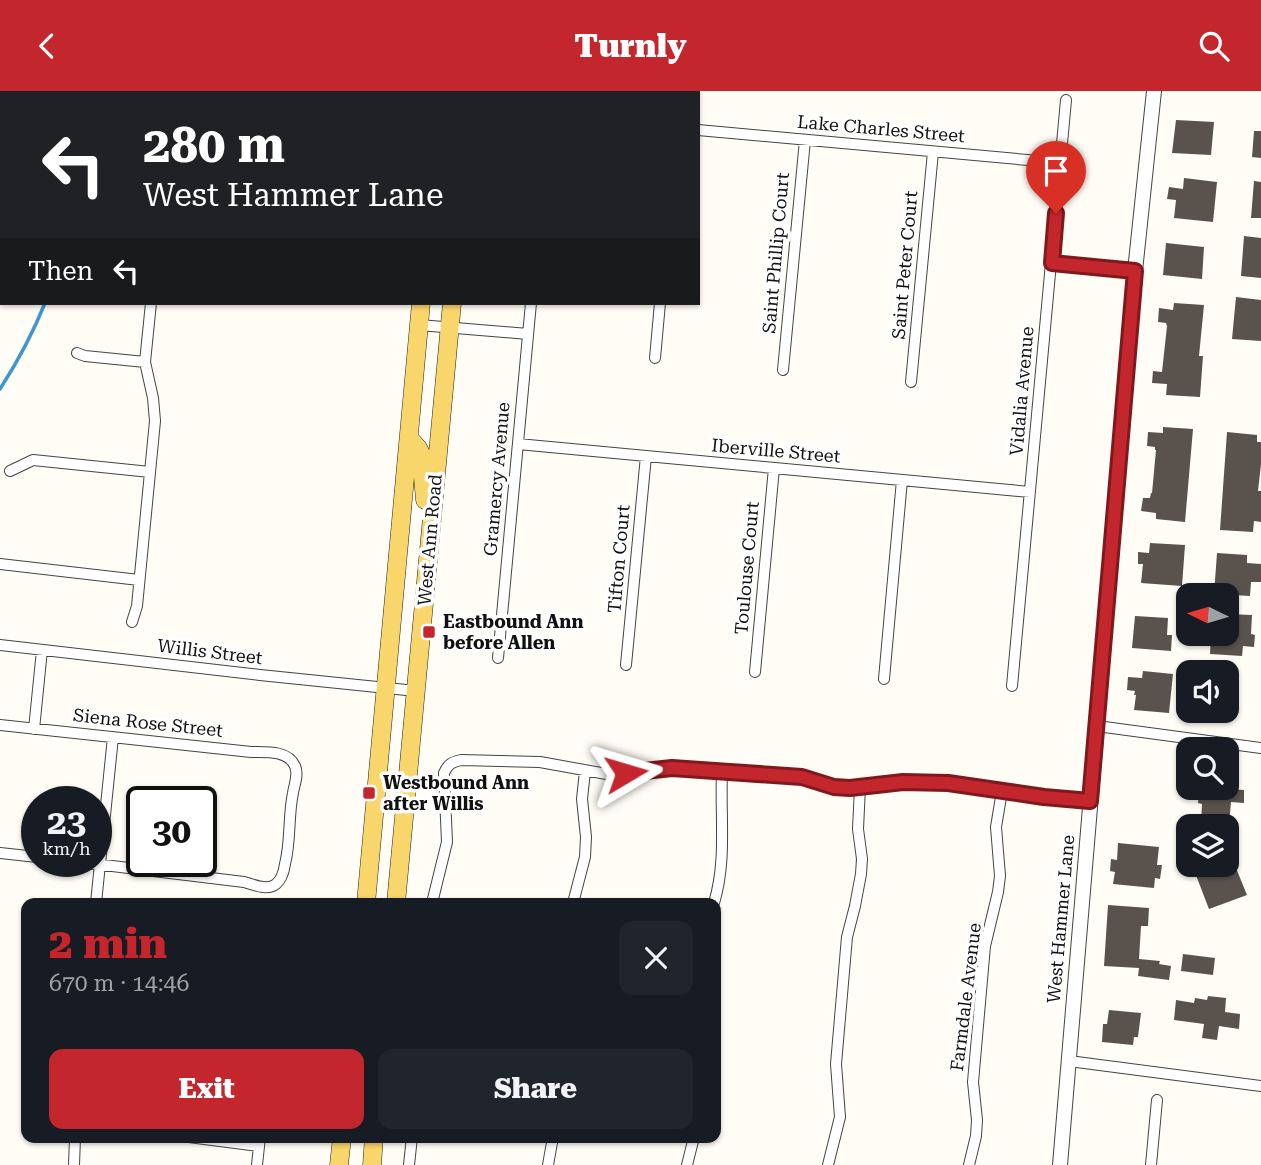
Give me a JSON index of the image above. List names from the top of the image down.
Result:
{
  "streets": {
    "main road": ["West Ann Road"],
    "street": [
      "Lake Charles Street",
      "Saint Phillip Court",
      "Saint Peter Court",
      "Vidalia Avenue",
      "Iberville Street",
      "Gramercy Avenue",
      "Tifton Court",
      "Toulouse Court",
      "Willis Street",
      "Siena Rose Street",
      "West Hammer Lane",
      "Farmdale Avenue"
    ]
  },
  "crossings": [
    ["Lake Charles Street", "Saint Phillip Court"],
    ["Lake Charles Street", "Saint Peter Court"],
    ["Lake Charles Street", "Vidalia Avenue"],
    ["Vidalia Avenue", "Iberville Street"],
    ["Iberville Street", "Gramercy Avenue"],
    ["Iberville Street", "Tifton Court"],
    ["Iberville Street", "Toulouse Court"],
    ["West Ann Road", "Willis Street"]
  ],
  "places": {
    "transit": ["Eastbound Ann before Allen", "Westbound Ann after Willis"]
  },
  "north": "left",
  "page": {
    "header": "Turnly",
    "turn": ["280 m", "West Hammer Lane"],
    "then": "Then",
    "speed": "23 km/h",
    "limit": "30",
    "heading": ["2 min", "670 m · 14:46"],
    "buttons": ["Exit", "Share"]
  }
}
